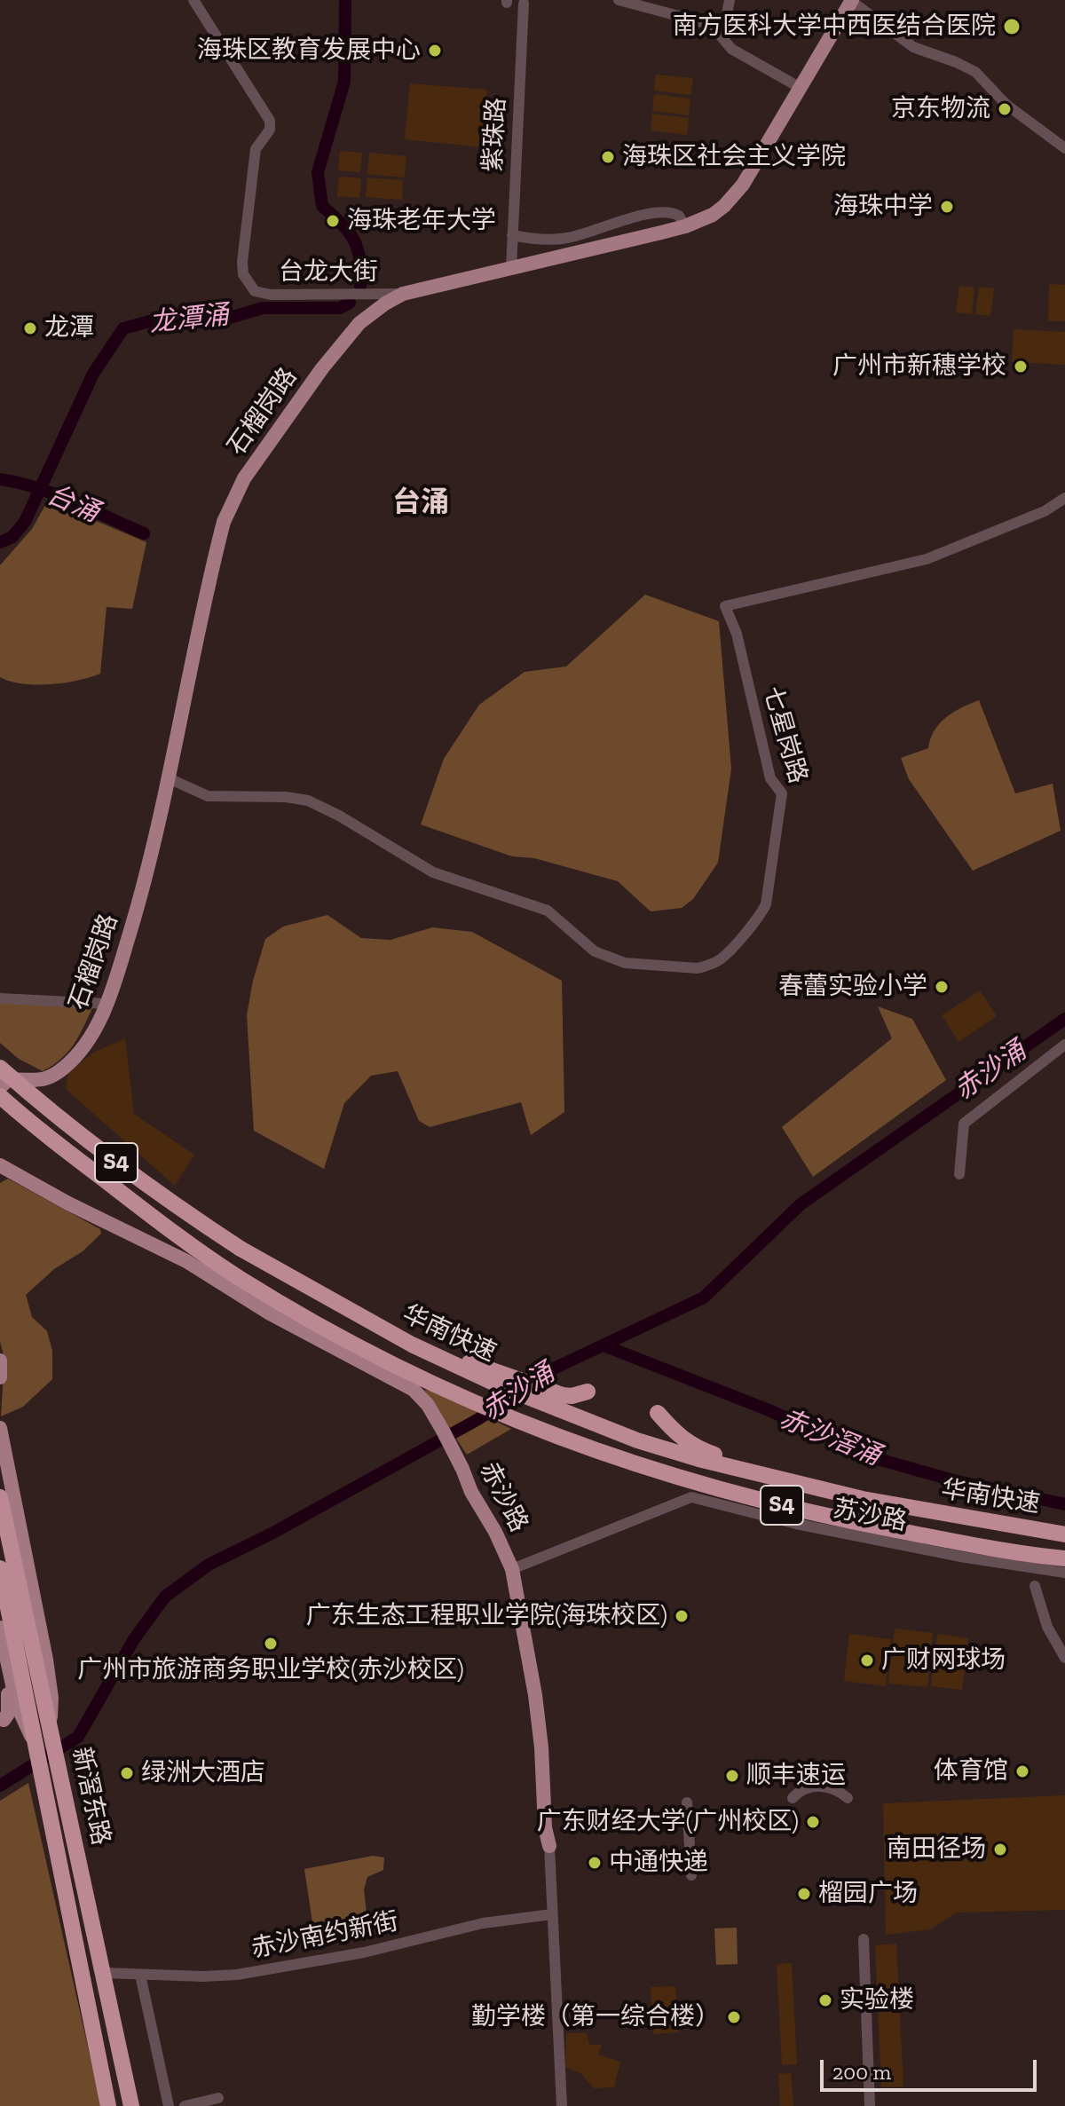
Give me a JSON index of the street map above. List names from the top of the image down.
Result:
{
  "streets": {
    "highway": ["S4", "华南快速", "新滘东路"],
    "main road": ["石榴岗路", "赤沙路"],
    "street": [
      "紫珠路",
      "台龙大街",
      "七星岗路",
      "苏沙路",
      "赤沙南约新街"
    ]
  },
  "crossings": [
    ["紫珠路", "石榴岗路"],
    ["台龙大街", "石榴岗路"],
    ["石榴岗路", "七星岗路"],
    ["赤沙路", "苏沙路"],
    ["赤沙路", "赤沙南约新街"],
    ["新滘东路", "赤沙南约新街"]
  ],
  "districts": ["台涌"],
  "water": [
    "龙潭涌",
    "台涌",
    "赤沙涌",
    "赤沙滘涌"
  ],
  "places": [
    "南方医科大学中西医结合医院",
    "海珠区教育发展中心",
    "京东物流",
    "海珠区社会主义学院",
    "海珠中学",
    "海珠老年大学",
    "龙潭",
    "广州市新穗学校",
    "春蕾实验小学",
    "广东生态工程职业学院(海珠校区)",
    "广州市旅游商务职业学校(赤沙校区)",
    "广财网球场",
    "体育馆",
    "绿洲大酒店",
    "顺丰速运",
    "广东财经大学(广州校区)",
    "南田径场",
    "中通快递",
    "榴园广场",
    "实验楼",
    "勤学楼（第一综合楼）"
  ],
  "scale_bar": "200 m"
}
